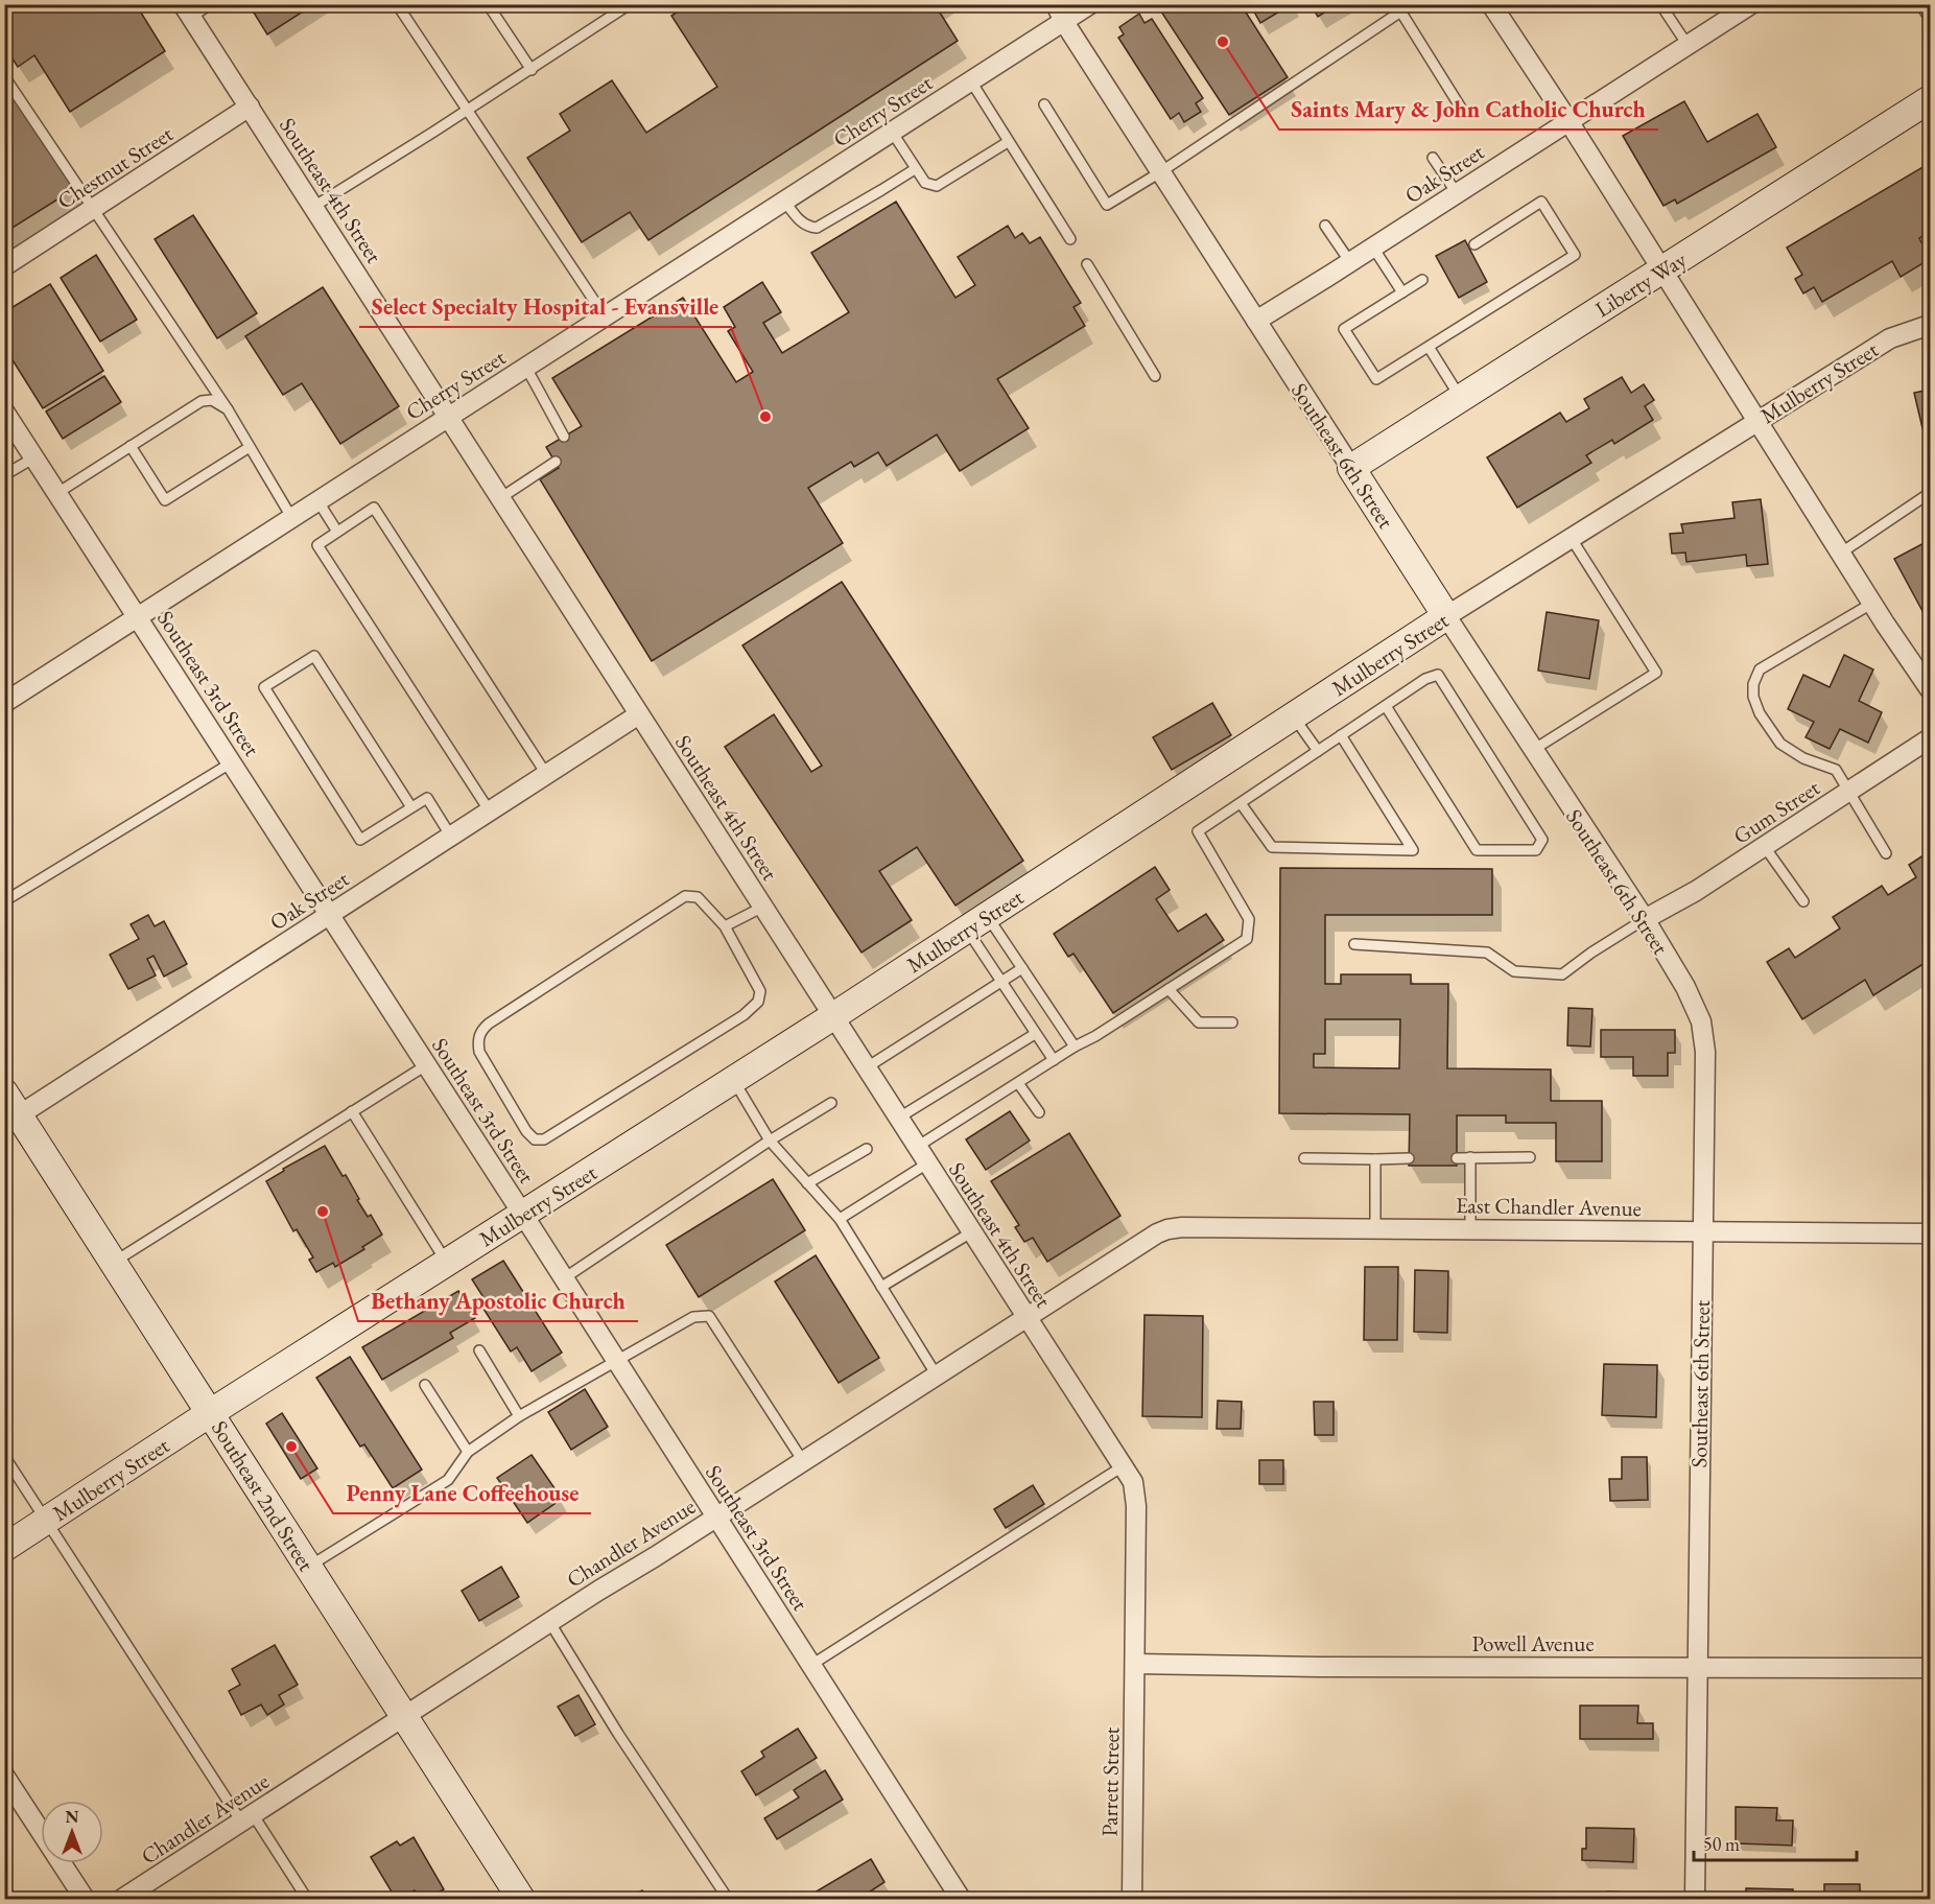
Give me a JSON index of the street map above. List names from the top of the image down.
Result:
{
  "streets": {
    "street": [
      "Cherry Street",
      "Chestnut Street",
      "Oak Street",
      "Southeast 4th Street",
      "Liberty Way",
      "Mulberry Street",
      "Southeast 6th Street",
      "Southeast 3rd Street",
      "Gum Street",
      "East Chandler Avenue",
      "Southeast 2nd Street",
      "Chandler Avenue",
      "Powell Avenue",
      "Parrett Street"
    ]
  },
  "crossings": [
    ["Cherry Street", "Southeast 4th Street"],
    ["Cherry Street", "Southeast 6th Street"],
    ["Cherry Street", "Southeast 3rd Street"],
    ["Chestnut Street", "Southeast 4th Street"],
    ["Oak Street", "Southeast 4th Street"],
    ["Oak Street", "Southeast 6th Street"],
    ["Oak Street", "Southeast 3rd Street"],
    ["Oak Street", "Southeast 2nd Street"],
    ["Southeast 4th Street", "Mulberry Street"],
    ["Southeast 4th Street", "Chandler Avenue"],
    ["Southeast 4th Street", "Powell Avenue"],
    ["Southeast 4th Street", "Parrett Street"],
    ["Liberty Way", "Southeast 6th Street"],
    ["Mulberry Street", "Southeast 6th Street"],
    ["Mulberry Street", "Southeast 3rd Street"],
    ["Mulberry Street", "Southeast 2nd Street"],
    ["Southeast 6th Street", "Gum Street"],
    ["Southeast 6th Street", "East Chandler Avenue"],
    ["Southeast 6th Street", "Powell Avenue"],
    ["Southeast 3rd Street", "Chandler Avenue"],
    ["East Chandler Avenue", "Chandler Avenue"],
    ["Southeast 2nd Street", "Chandler Avenue"],
    ["Powell Avenue", "Parrett Street"]
  ],
  "places": [
    "Saints Mary & John Catholic Church",
    "Select Specialty Hospital - Evansville",
    "Bethany Apostolic Church",
    "Penny Lane Coffeehouse"
  ],
  "scale_bar": "50 m",
  "north": "top"
}
